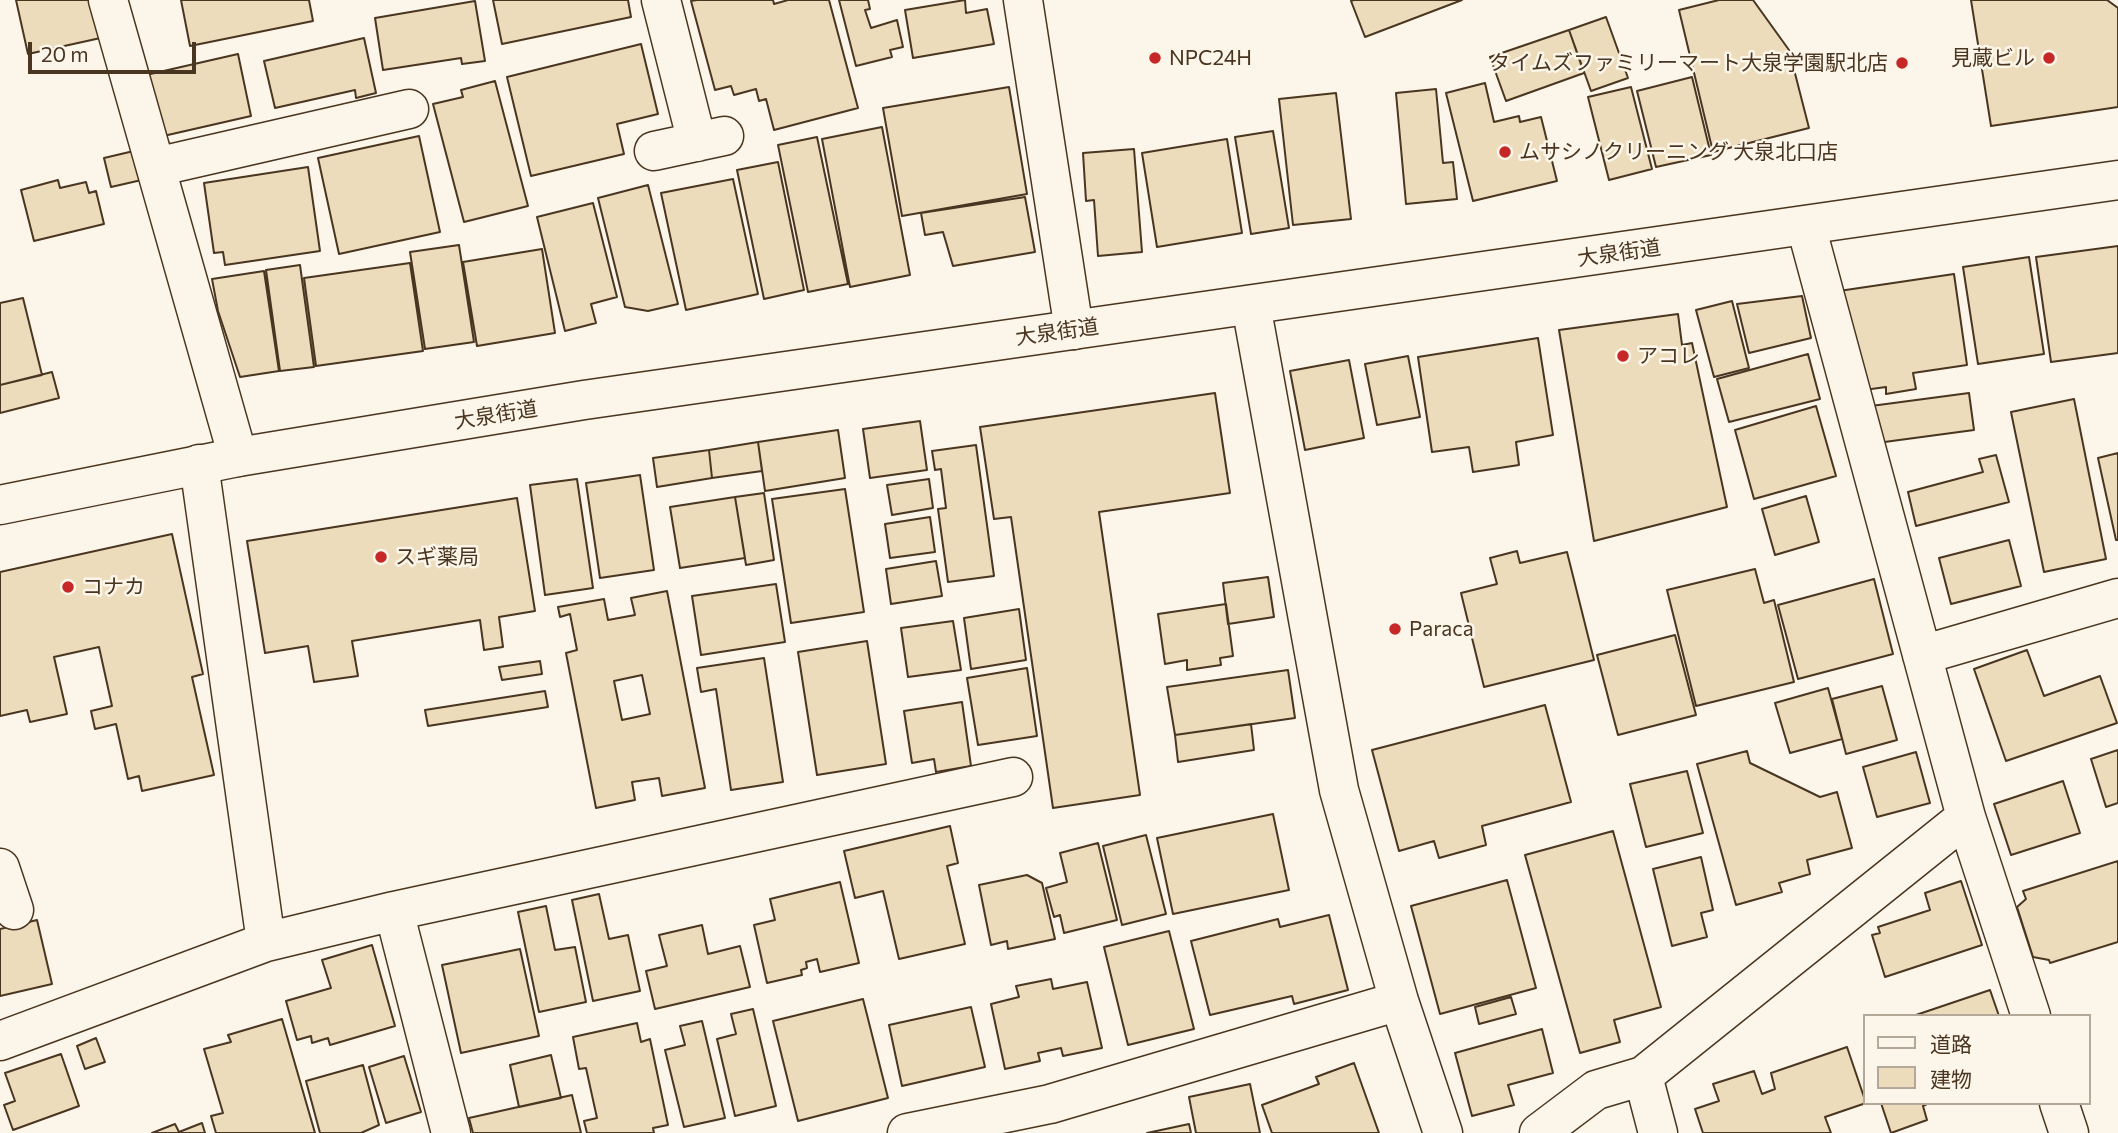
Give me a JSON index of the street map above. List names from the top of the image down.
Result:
{
  "streets": {
    "street": ["大泉街道"]
  },
  "places": [
    "NPC24H",
    "見蔵ビル",
    "タイムズファミリーマート大泉学園駅北店",
    "ムサシノクリーニング 大泉北口店",
    "アコレ",
    "スギ薬局",
    "コナカ",
    "Paraca"
  ],
  "legend": ["道路", "建物"],
  "scale_bar": "20 m"
}
